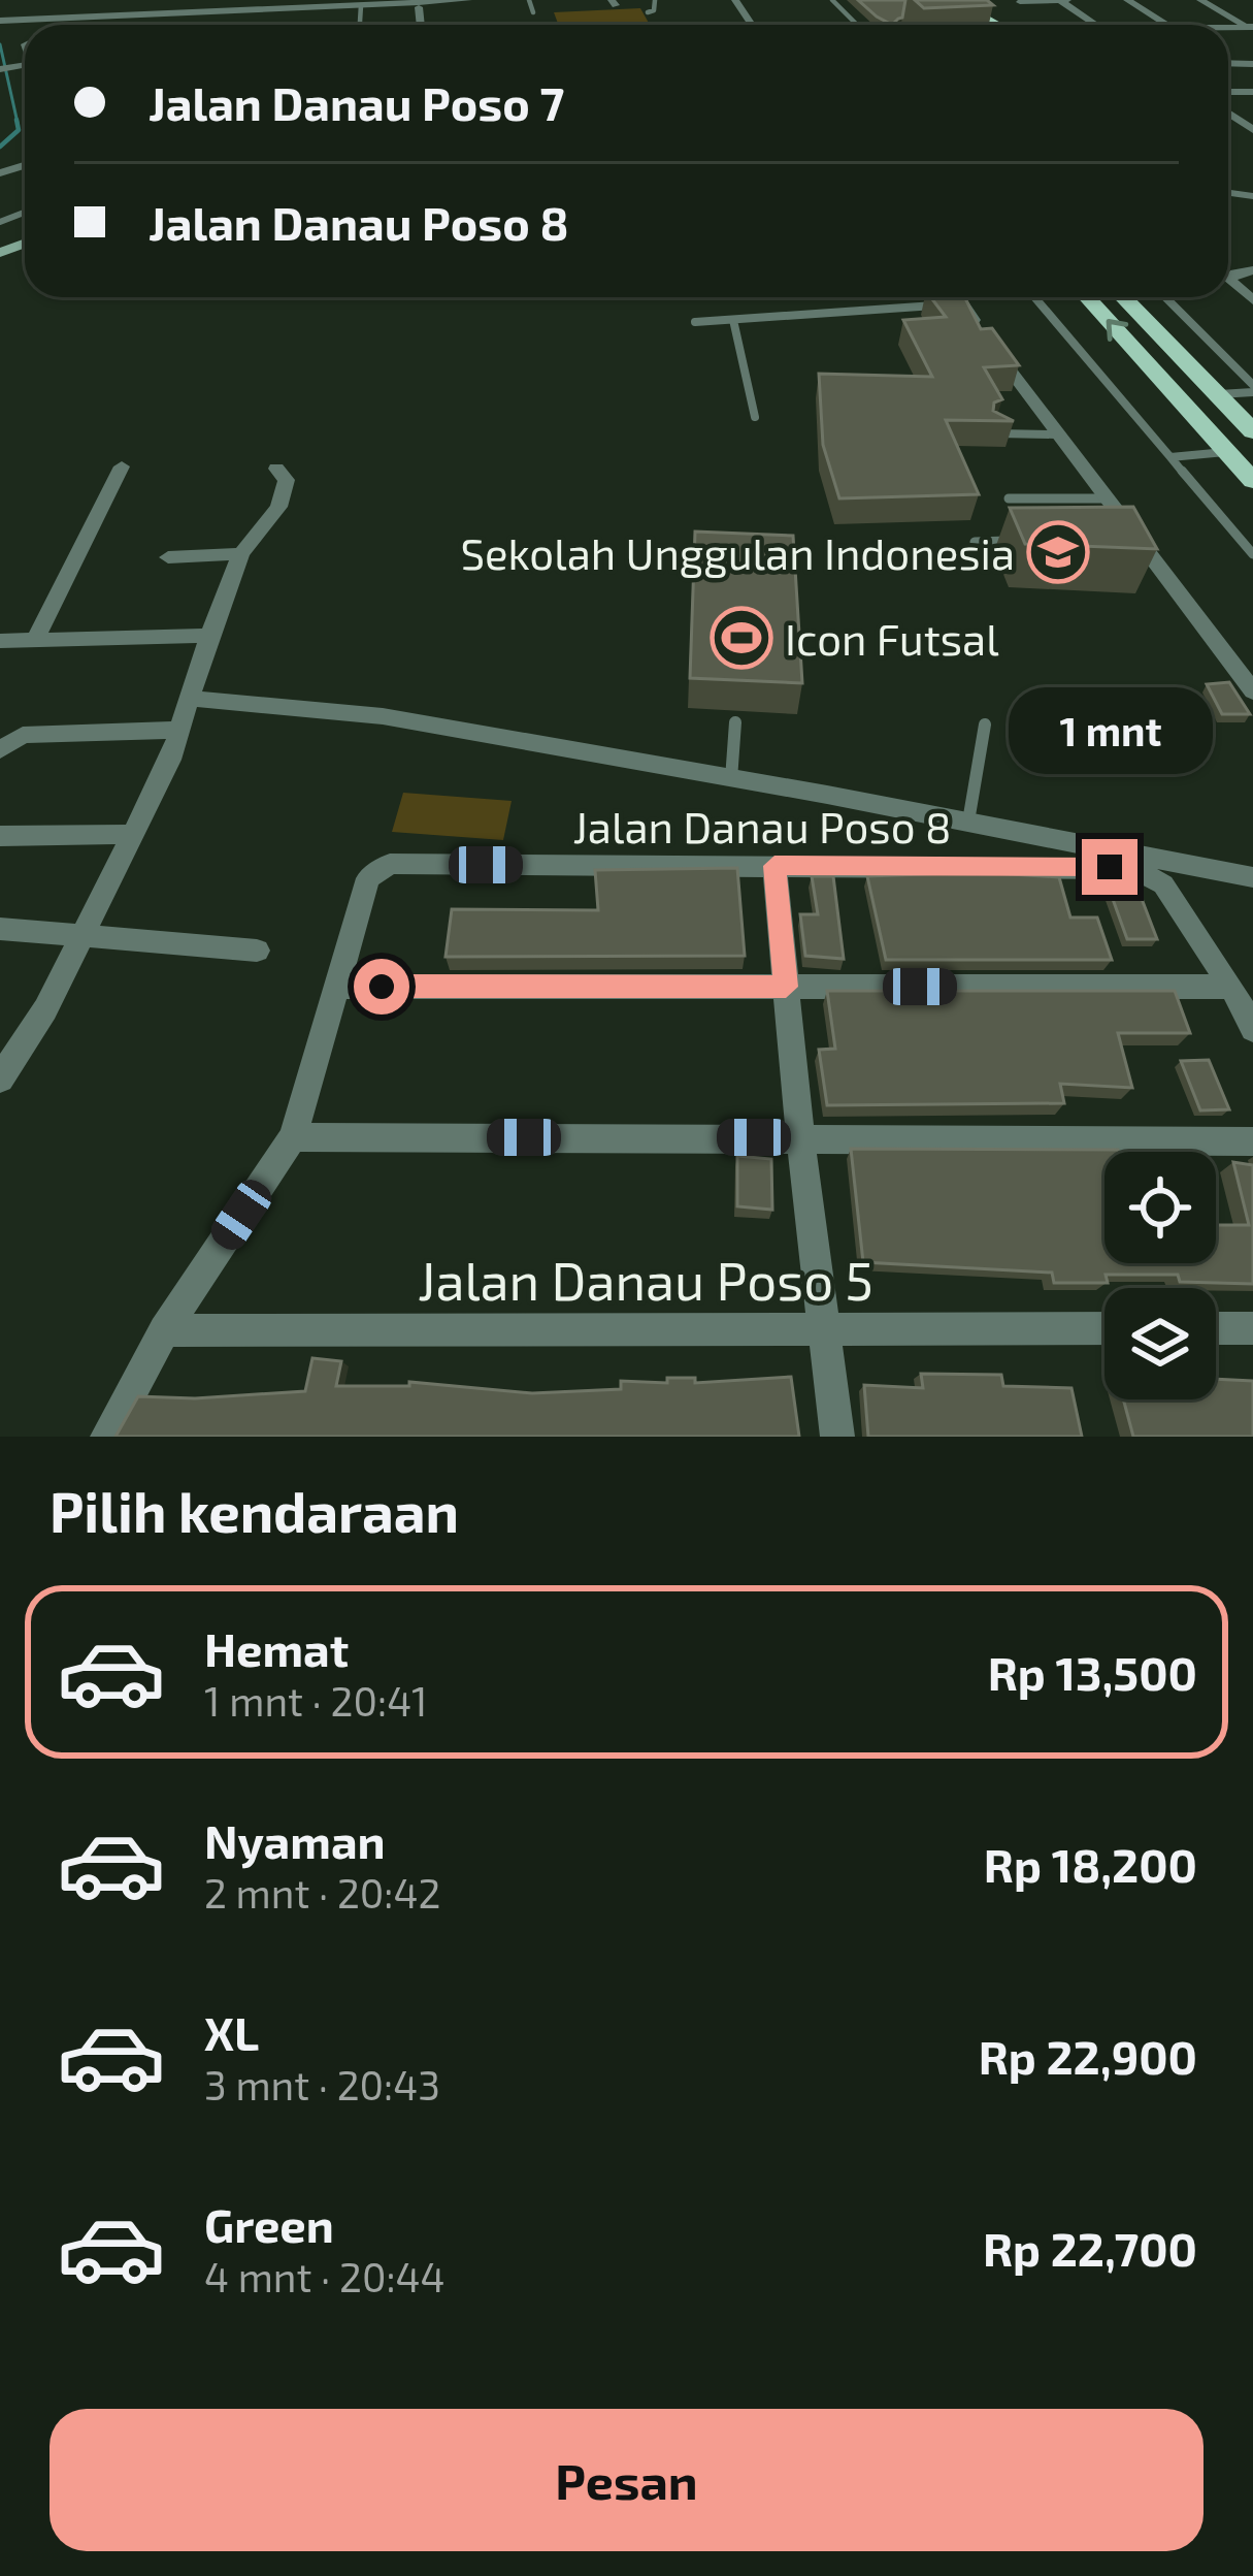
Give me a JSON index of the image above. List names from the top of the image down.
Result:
{
  "streets": {
    "street": ["Jalan Danau Poso 8", "Jalan Danau Poso 5"]
  },
  "places": {
    "school or university": ["Sekolah Unggulan Indonesia"],
    "sports": ["Icon Futsal"]
  },
  "page": {
    "banner": ["Jalan Danau Poso 7", "Jalan Danau Poso 8"],
    "bubble": "1 mnt",
    "heading": "Pilih kendaraan",
    "list": [
      {
        "name": "Hemat",
        "note": "1 mnt · 20:41",
        "value": "Rp 13,500"
      },
      {
        "name": "Nyaman",
        "note": "2 mnt · 20:42",
        "value": "Rp 18,200"
      },
      {
        "name": "XL",
        "note": "3 mnt · 20:43",
        "value": "Rp 22,900"
      },
      {
        "name": "Green",
        "note": "4 mnt · 20:44",
        "value": "Rp 22,700"
      }
    ],
    "buttons": "Pesan"
  }
}
